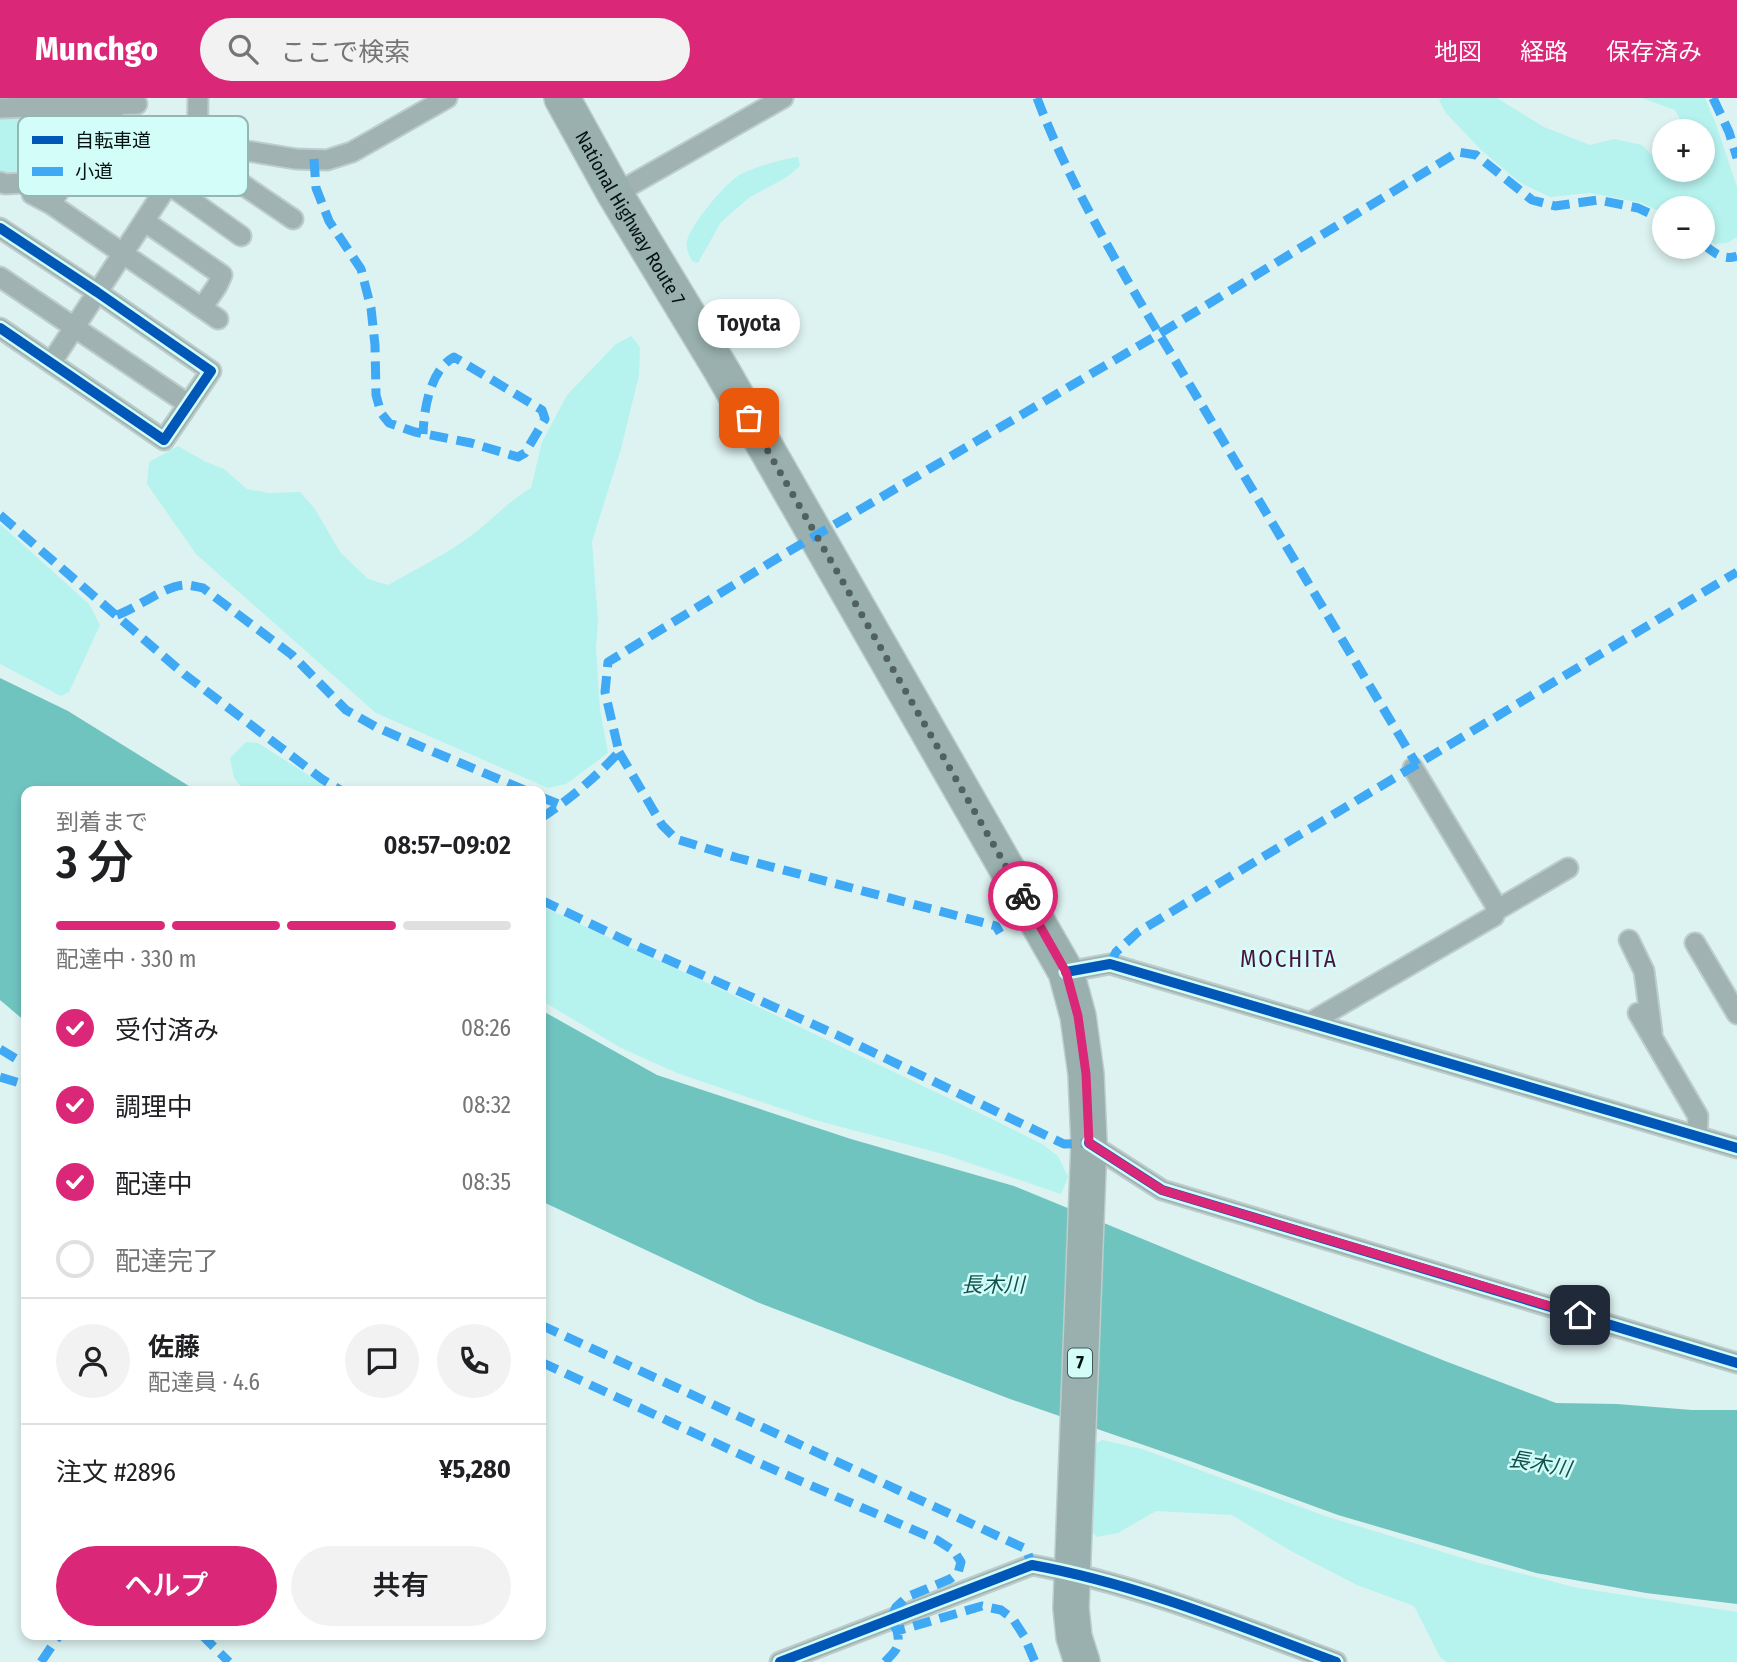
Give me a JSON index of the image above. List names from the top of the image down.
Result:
{
  "streets": {
    "highway": ["National Highway Route 7", "7"]
  },
  "districts": ["MOCHITA"],
  "water": ["長木川"],
  "places": ["Toyota"],
  "legend": ["自転車道", "小道"],
  "page": {
    "header": "Munchgo",
    "search": "ここで検索",
    "nav": ["地図", "経路", "保存済み"],
    "map_buttons": ["+", "−"],
    "bubble": "Toyota",
    "heading": ["3 分", "到着まで", "08:57–09:02"],
    "panel": [
      "佐藤",
      "配達員 · 4.6",
      "注文 #2896",
      "¥5,280"
    ],
    "bar": "配達中 · 330 m",
    "list": [
      ["受付済み", "08:26"],
      ["調理中", "08:32"],
      ["配達中", "08:35"],
      "配達完了"
    ],
    "buttons": ["ヘルプ", "共有"]
  }
}
